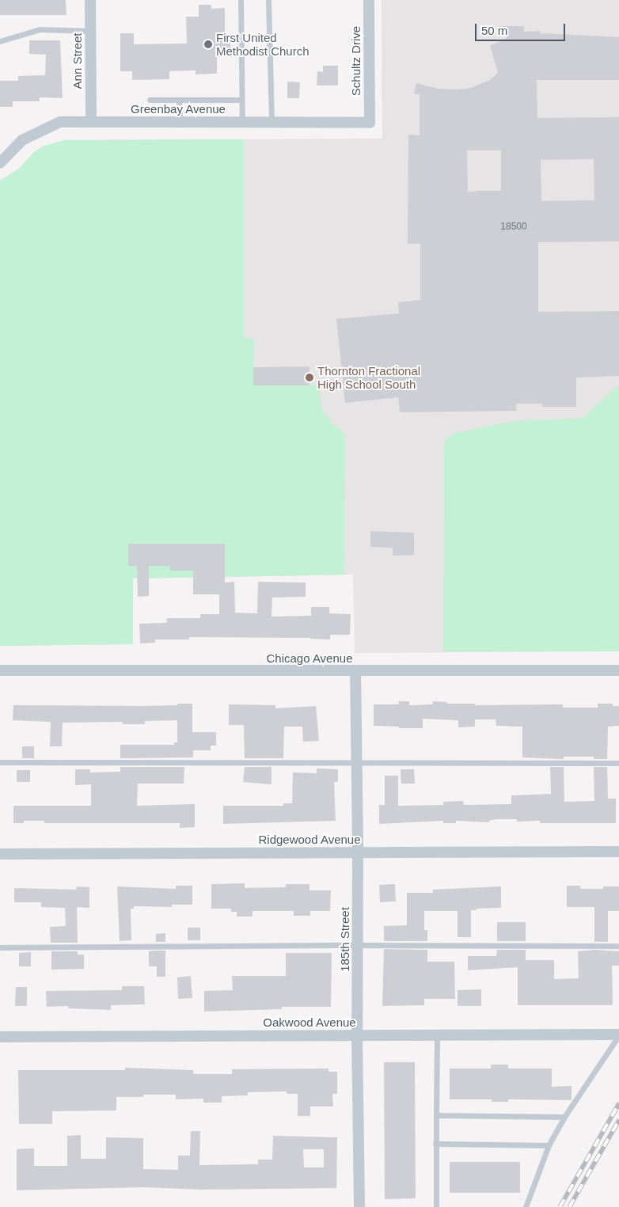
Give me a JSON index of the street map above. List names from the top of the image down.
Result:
{
  "streets": {
    "street": [
      "Ann Street",
      "Schultz Drive",
      "Greenbay Avenue",
      "Chicago Avenue",
      "Ridgewood Avenue",
      "185th Street",
      "Oakwood Avenue"
    ]
  },
  "crossings": [
    ["Ann Street", "Greenbay Avenue"],
    ["Schultz Drive", "Greenbay Avenue"],
    ["Chicago Avenue", "185th Street"],
    ["Ridgewood Avenue", "185th Street"],
    ["185th Street", "Oakwood Avenue"]
  ],
  "places": ["First United Methodist Church", "Thornton Fractional High School South"],
  "house_numbers": ["18500"],
  "scale_bar": "50 m"
}
